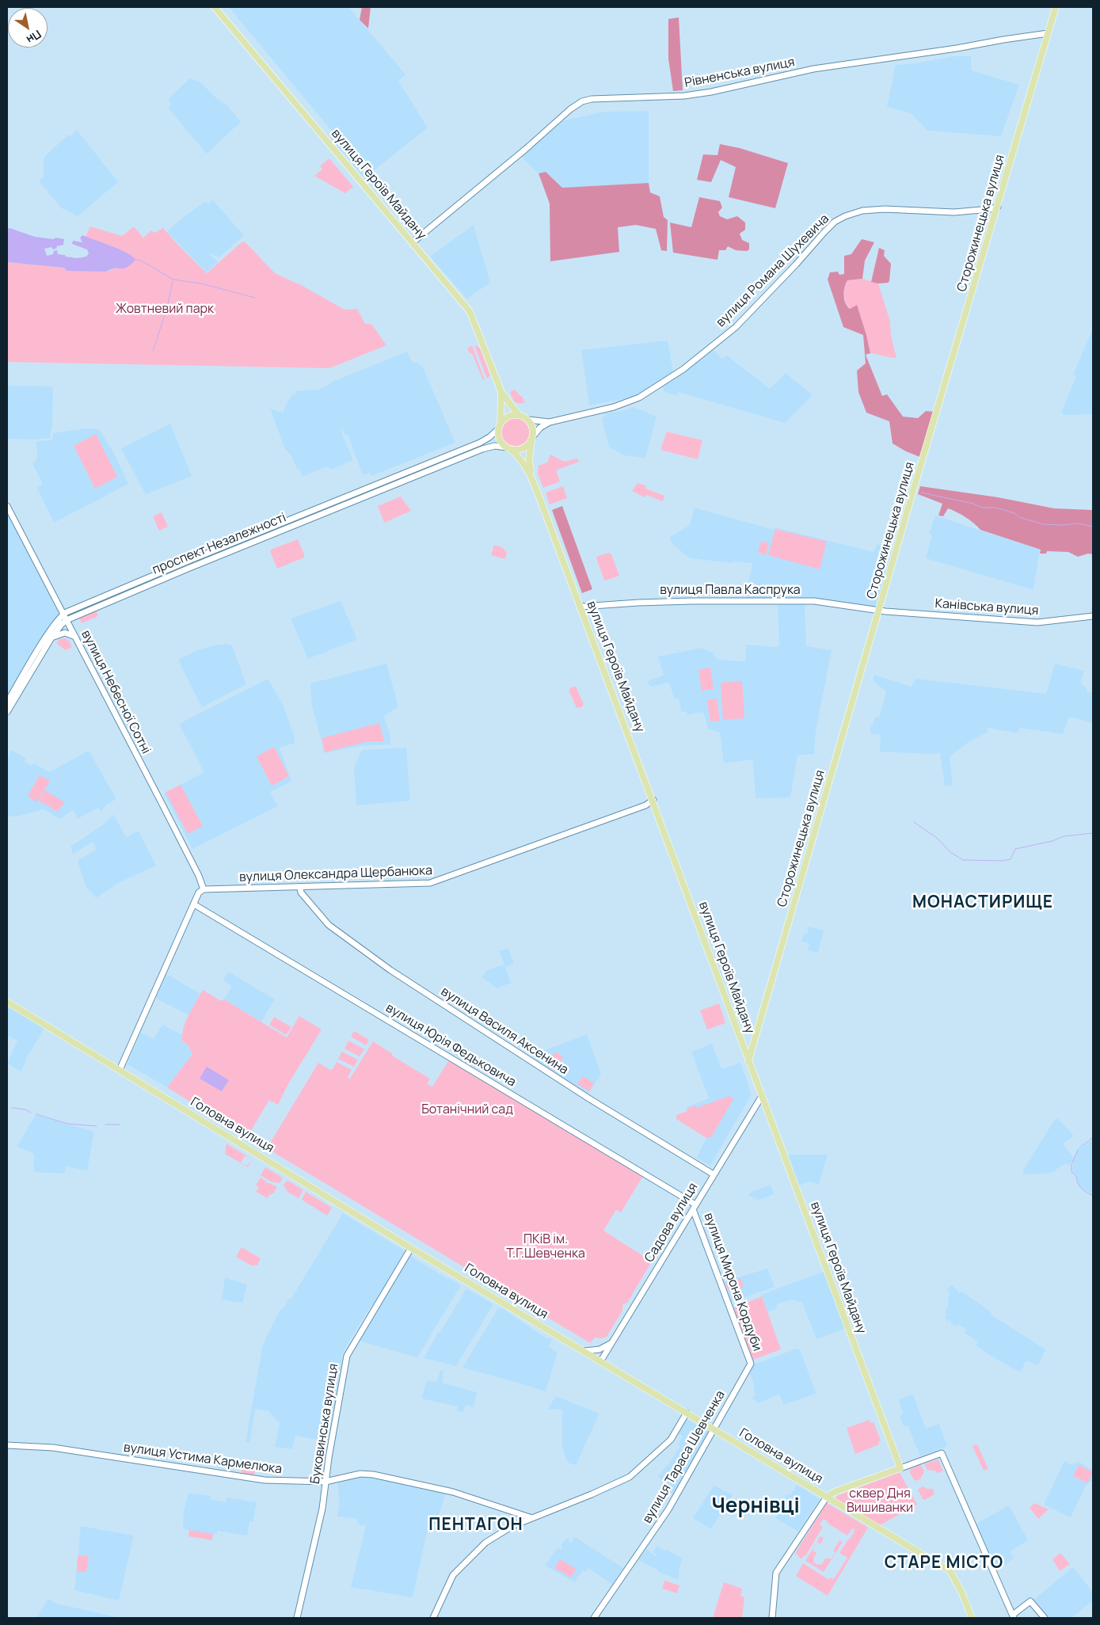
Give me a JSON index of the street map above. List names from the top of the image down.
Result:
{
  "streets": {
    "main road": ["вулиця Героїв Майдану", "Сторожинецька вулиця", "Головна вулиця"],
    "street": [
      "Рівненська вулиця",
      "вулиця Романа Шухевича",
      "проспект Незалежності",
      "вулиця Павла Каспрука",
      "Канівська вулиця",
      "вулиця Небесної Сотні",
      "вулиця Олександра Щербанюка",
      "вулиця Василя Аксенина",
      "вулиця Юрія Федьковича",
      "Садова вулиця",
      "вулиця Мирона Кордуби",
      "Буковинська вулиця",
      "вулиця Тараса Шевченка",
      "вулиця Устима Кармелюка"
    ]
  },
  "crossings": [
    ["Рівненська вулиця", "вулиця Героїв Майдану"],
    ["Рівненська вулиця", "Сторожинецька вулиця"],
    ["вулиця Героїв Майдану", "Сторожинецька вулиця"],
    ["вулиця Героїв Майдану", "вулиця Павла Каспрука"],
    ["вулиця Героїв Майдану", "вулиця Олександра Щербанюка"],
    ["вулиця Героїв Майдану", "Садова вулиця"],
    ["Сторожинецька вулиця", "вулиця Романа Шухевича"],
    ["Сторожинецька вулиця", "вулиця Павла Каспрука"],
    ["Сторожинецька вулиця", "Канівська вулиця"],
    ["проспект Незалежності", "вулиця Небесної Сотні"],
    ["вулиця Павла Каспрука", "Канівська вулиця"],
    ["вулиця Небесної Сотні", "вулиця Олександра Щербанюка"],
    ["вулиця Олександра Щербанюка", "вулиця Василя Аксенина"],
    ["вулиця Василя Аксенина", "Садова вулиця"],
    ["вулиця Юрія Федьковича", "Садова вулиця"],
    ["вулиця Юрія Федьковича", "вулиця Мирона Кордуби"],
    ["Головна вулиця", "Садова вулиця"],
    ["Головна вулиця", "Буковинська вулиця"],
    ["Головна вулиця", "вулиця Тараса Шевченка"],
    ["Садова вулиця", "вулиця Мирона Кордуби"],
    ["вулиця Мирона Кордуби", "вулиця Тараса Шевченка"],
    ["Буковинська вулиця", "вулиця Устима Кармелюка"]
  ],
  "districts": [
    "МОНАСТИРИЩЕ",
    "Чернівці",
    "ПЕНТАГОН",
    "СТАРЕ МІСТО"
  ],
  "parks": [
    "Жовтневий парк",
    "Ботанічний сад",
    "ПКіВ ім. Т.Г.Шевченка",
    "сквер Дня Вишиванки"
  ],
  "north": "bottom right"
}
